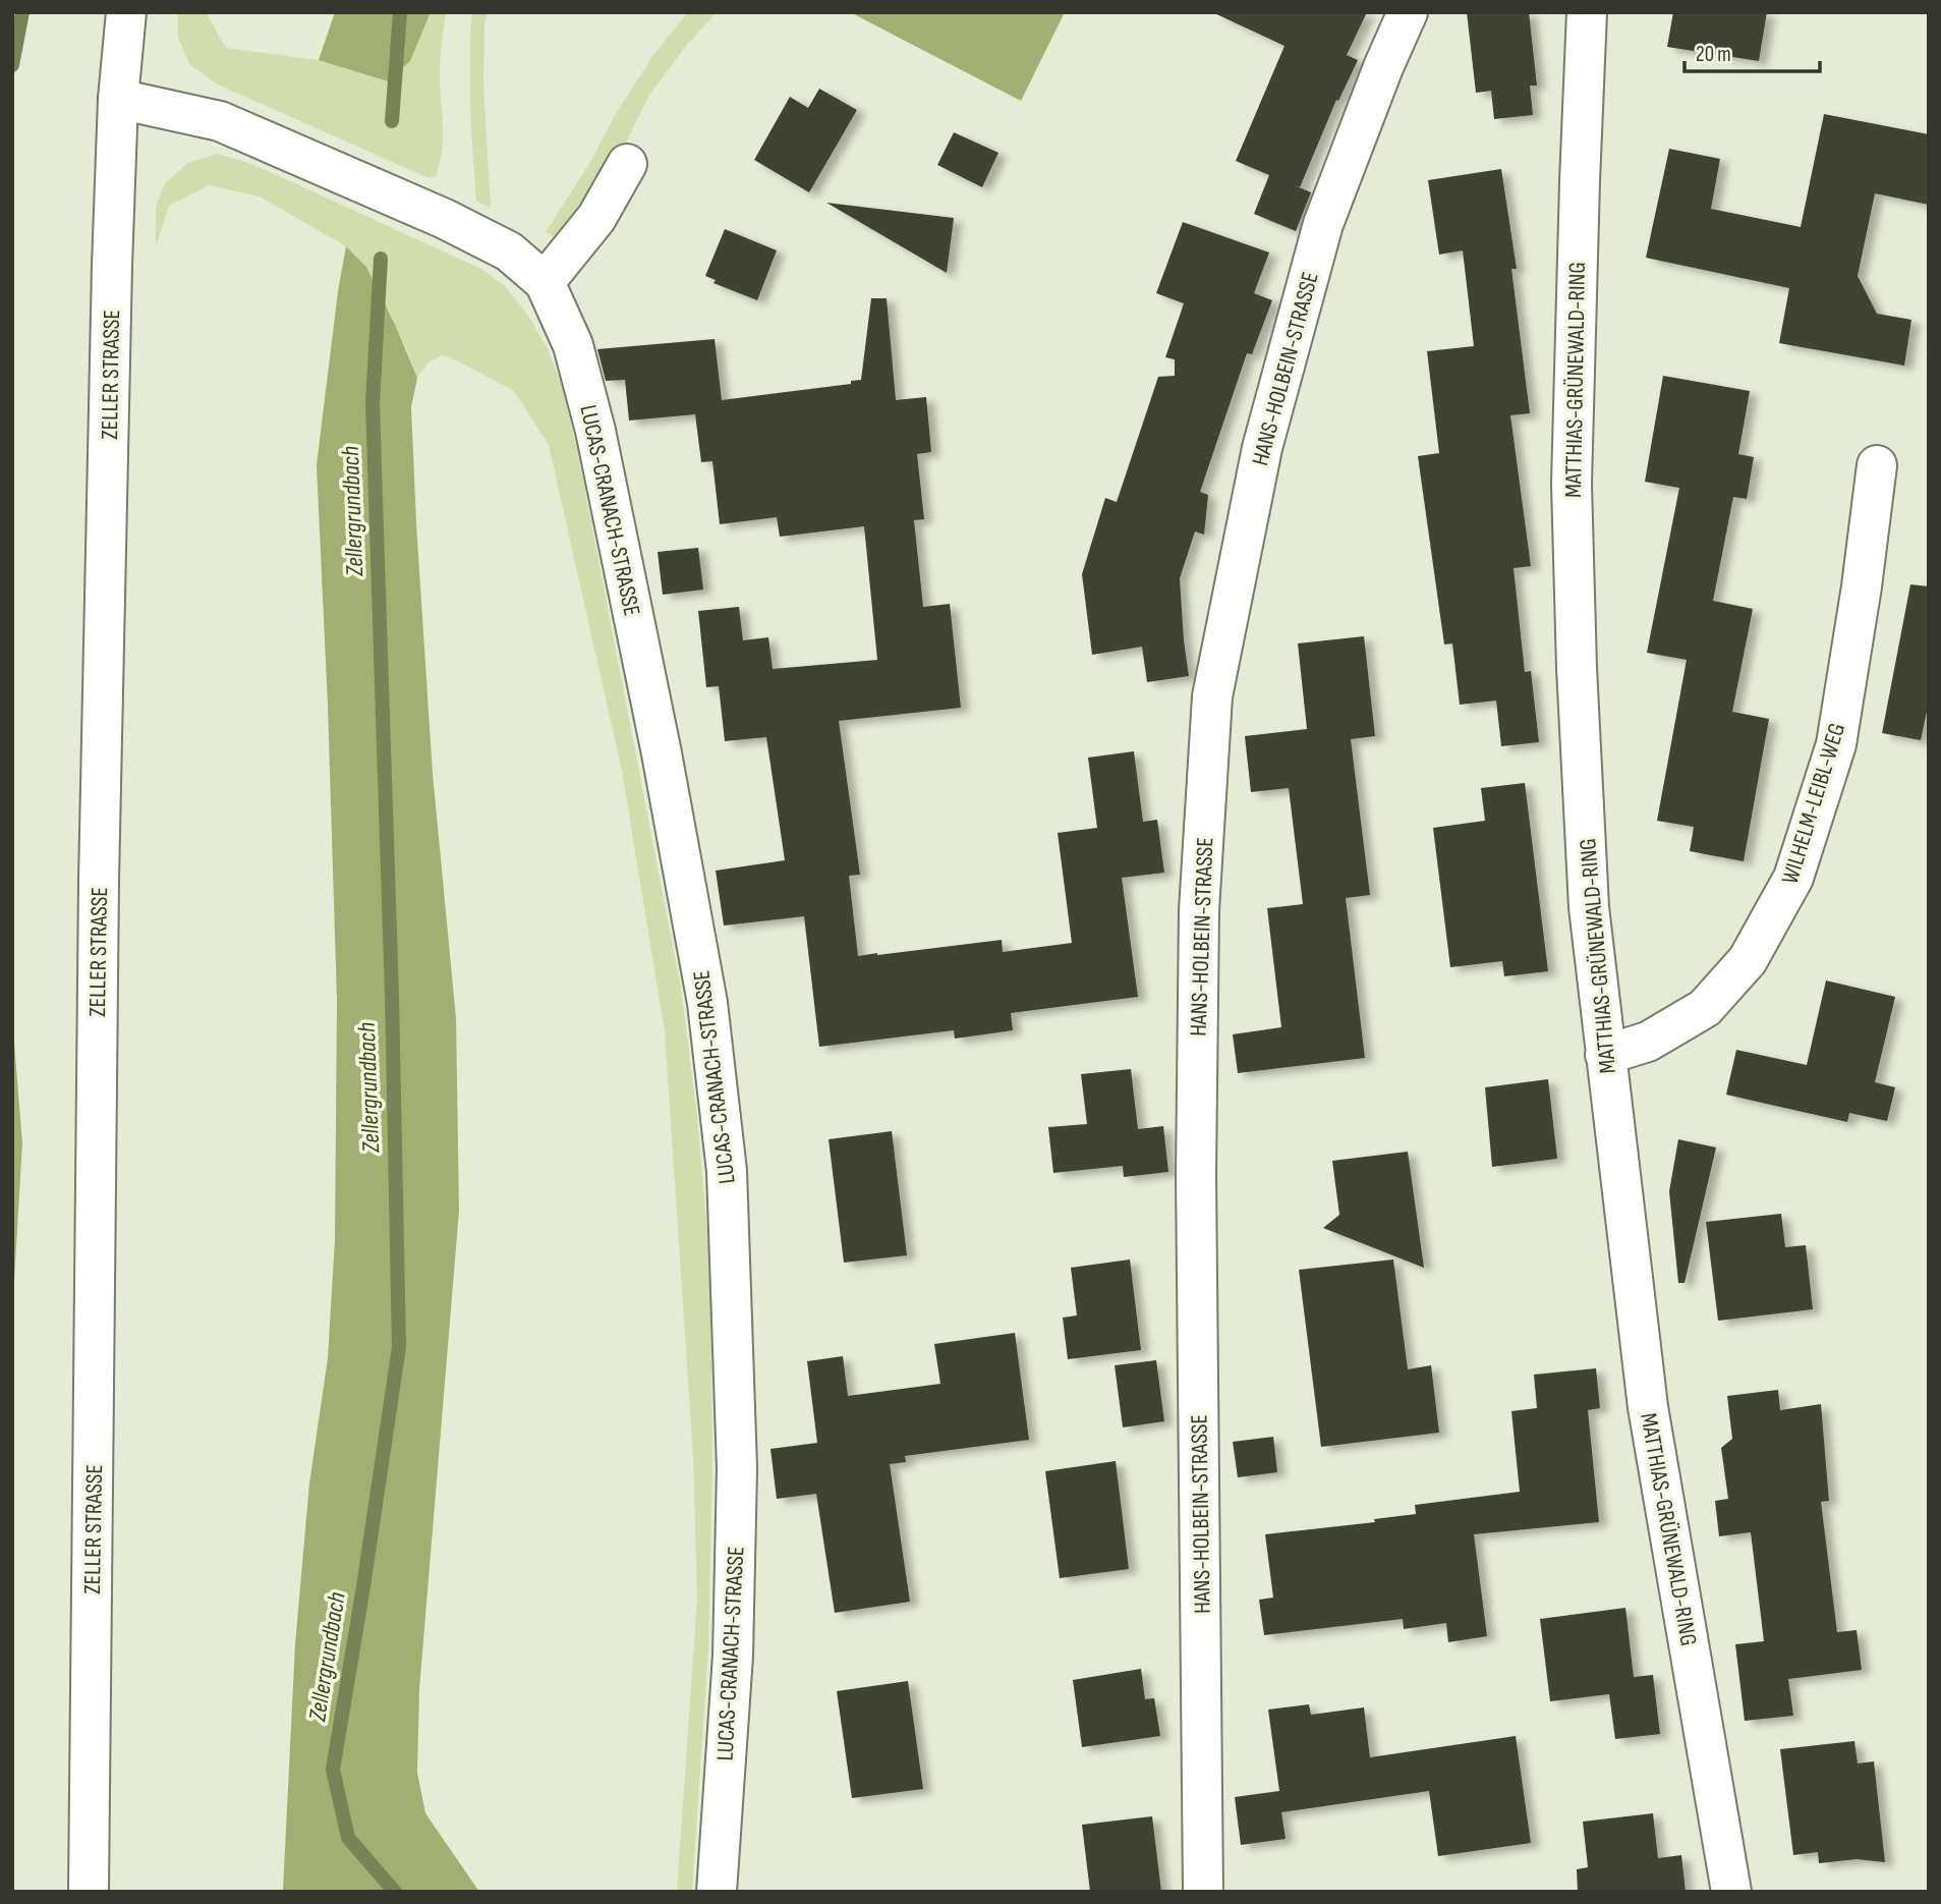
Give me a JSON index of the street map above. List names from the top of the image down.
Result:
{
  "streets": {
    "street": [
      "HANS-HOLBEIN-STRASSE",
      "ZELLER STRASSE",
      "MATTHIAS-GRÜNEWALD-RING",
      "LUCAS-CRANACH-STRASSE",
      "WILHELM-LEIBL-WEG"
    ]
  },
  "crossings": [
    ["ZELLER STRASSE", "LUCAS-CRANACH-STRASSE"],
    ["MATTHIAS-GRÜNEWALD-RING", "WILHELM-LEIBL-WEG"]
  ],
  "water": ["Zellergrundbach"],
  "scale_bar": "20 m"
}
